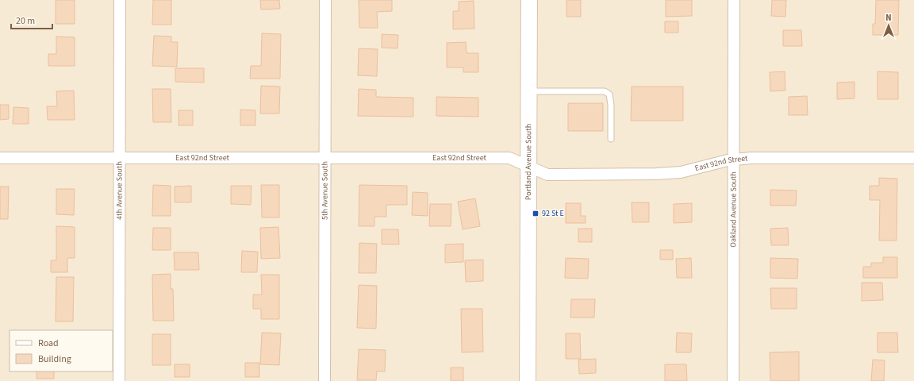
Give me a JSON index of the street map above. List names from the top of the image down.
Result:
{
  "streets": {
    "main road": ["Portland Avenue South"],
    "street": [
      "East 92nd Street",
      "4th Avenue South",
      "5th Avenue South",
      "Oakland Avenue South"
    ]
  },
  "crossings": [
    ["East 92nd Street", "Portland Avenue South"],
    ["East 92nd Street", "4th Avenue South"],
    ["East 92nd Street", "5th Avenue South"],
    ["East 92nd Street", "Oakland Avenue South"]
  ],
  "places": {
    "transit": ["92 St E"]
  },
  "legend": ["Road", "Building"],
  "scale_bar": "20 m",
  "north": "top"
}
